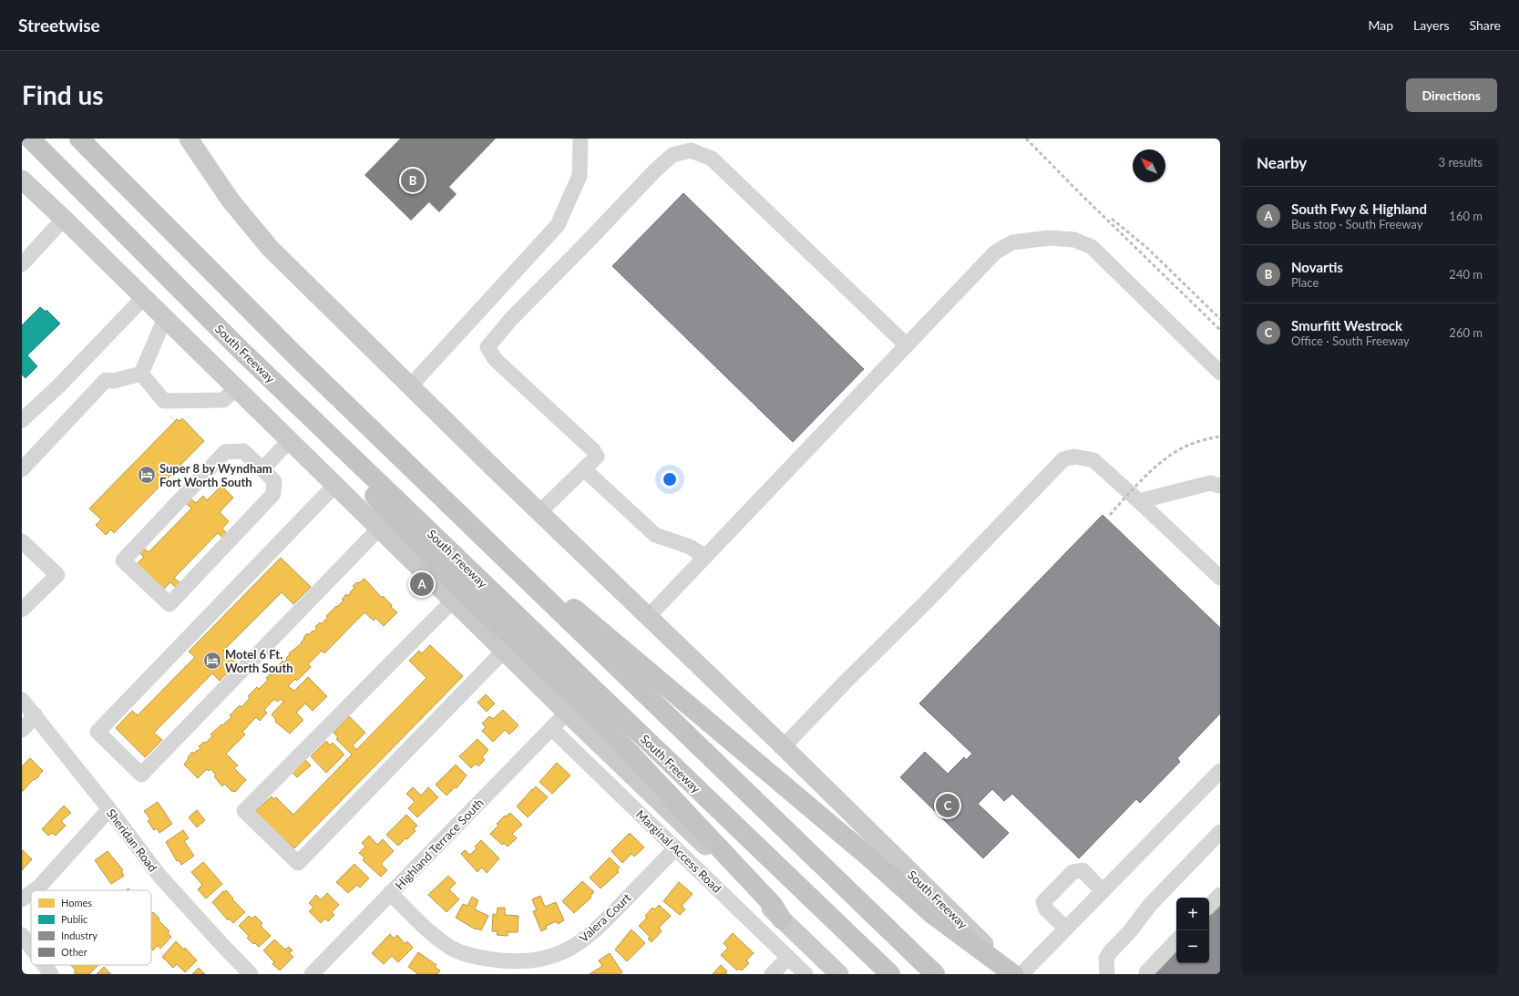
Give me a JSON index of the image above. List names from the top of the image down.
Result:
{
  "streets": {
    "highway": ["South Freeway"],
    "street": [
      "Sheridan Road",
      "Highland Terrace South",
      "Marginal Access Road",
      "Valera Court"
    ]
  },
  "crossings": [
    ["Highland Terrace South", "Marginal Access Road"],
    ["Highland Terrace South", "Valera Court"],
    ["Marginal Access Road", "Valera Court"]
  ],
  "places": {
    "hotel": ["Super 8 by Wyndham Fort Worth South", "Motel 6 Ft. Worth South"]
  },
  "legend": [
    "Homes",
    "Public",
    "Industry",
    "Other"
  ],
  "north": "top left",
  "page": {
    "header": "Streetwise",
    "nav": ["Map", "Layers", "Share"],
    "buttons": "Directions",
    "title": "Find us",
    "heading": ["Nearby", "3 results"],
    "pins": ["B", "A", "C"],
    "list": [
      {
        "mark": "A",
        "name": "South Fwy & Highland",
        "note": "Bus stop · South Freeway",
        "value": "160 m"
      },
      {
        "mark": "B",
        "name": "Novartis",
        "note": "Place",
        "value": "240 m"
      },
      {
        "mark": "C",
        "name": "Smurfitt Westrock",
        "note": "Office · South Freeway",
        "value": "260 m"
      }
    ],
    "map_buttons": ["+", "−"]
  }
}
